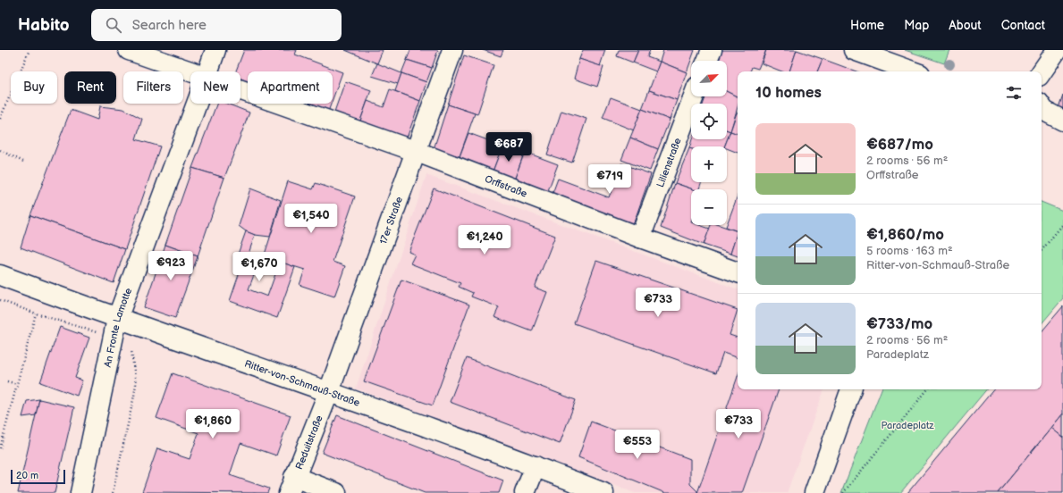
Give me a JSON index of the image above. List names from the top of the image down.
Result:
{
  "streets": {
    "street": [
      "Lilienstraße",
      "Orffstraße",
      "17er Straße",
      "An Fronte Lamotte",
      "Ritter-von-Schmauß-Straße",
      "Reduitstraße"
    ]
  },
  "crossings": [
    ["Lilienstraße", "Orffstraße"],
    ["Orffstraße", "17er Straße"],
    ["17er Straße", "Ritter-von-Schmauß-Straße"],
    ["17er Straße", "Reduitstraße"],
    ["An Fronte Lamotte", "Ritter-von-Schmauß-Straße"],
    ["Ritter-von-Schmauß-Straße", "Reduitstraße"]
  ],
  "parks": ["Paradeplatz"],
  "scale_bar": "20 m",
  "north": "top right",
  "page": {
    "header": "Habito",
    "search": "Search here",
    "nav": [
      "Home",
      "Map",
      "About",
      "Contact"
    ],
    "map_buttons": ["+", "−"],
    "chip": [
      "Buy",
      "Rent",
      "Filters",
      "New",
      "Apartment"
    ],
    "heading": "10 homes",
    "list": [
      {
        "name": "€687/mo",
        "note": "2 rooms · 56 m² · Orffstraße"
      },
      {
        "name": "€1,860/mo",
        "note": "5 rooms · 163 m² · Ritter-von-Schmauß-Straße"
      },
      {
        "name": "€733/mo",
        "note": "2 rooms · 56 m² · Paradeplatz"
      }
    ],
    "price": [
      "€687",
      "€719",
      "€1,540",
      "€1,240",
      "€923",
      "€1,670",
      "€733",
      "€1,860",
      "€733",
      "€553"
    ],
    "scale": "20 m"
  }
}
